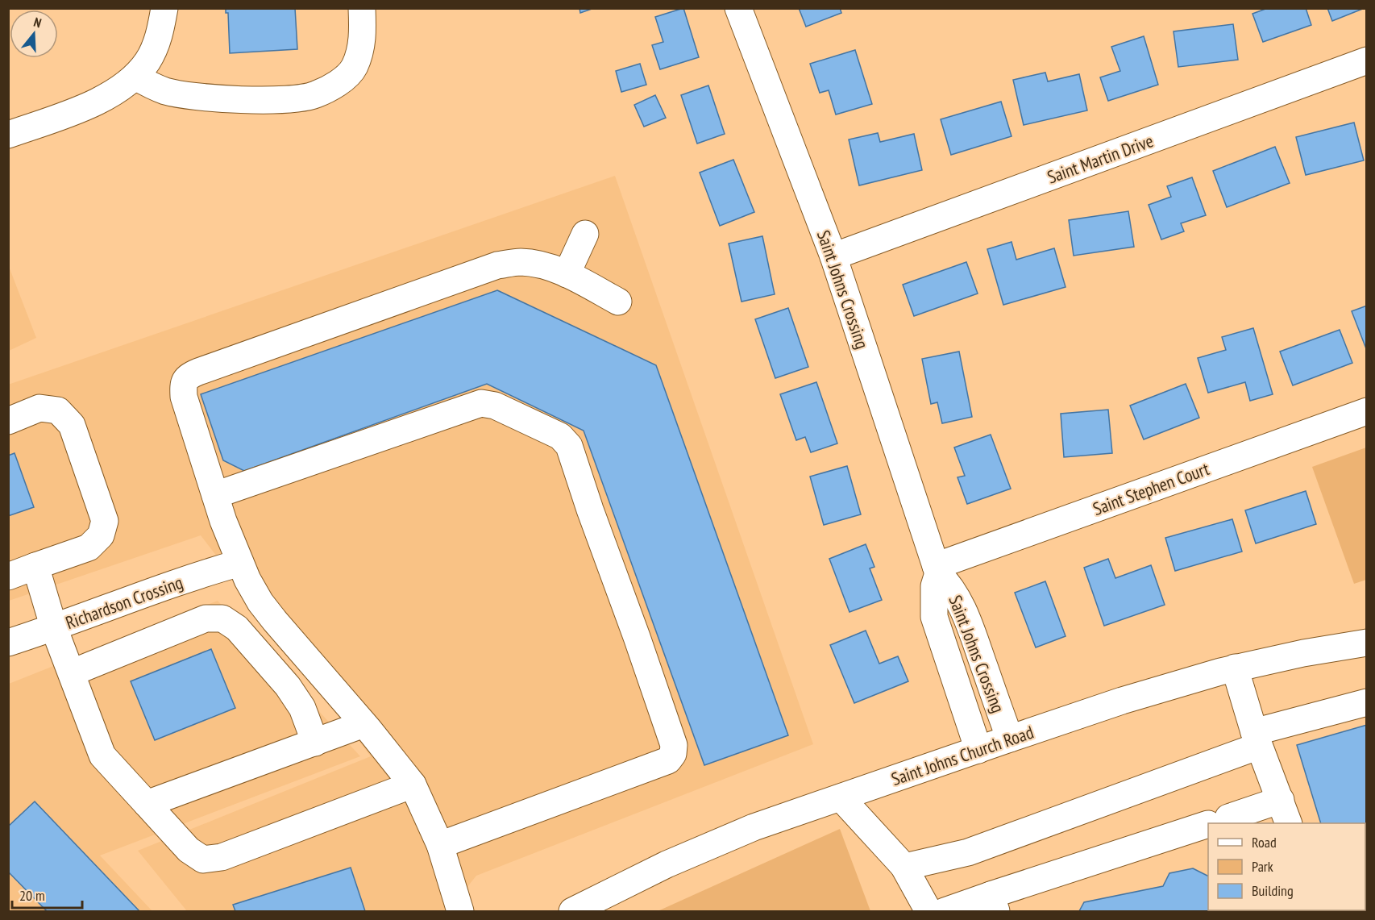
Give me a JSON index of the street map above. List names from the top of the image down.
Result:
{
  "streets": {
    "street": [
      "Saint Martin Drive",
      "Saint Johns Crossing",
      "Saint Stephen Court",
      "Richardson Crossing",
      "Saint Johns Church Road"
    ]
  },
  "crossings": [
    ["Saint Martin Drive", "Saint Johns Crossing"],
    ["Saint Johns Crossing", "Saint Stephen Court"],
    ["Saint Johns Crossing", "Saint Johns Church Road"]
  ],
  "legend": ["Road", "Park", "Building"],
  "scale_bar": "20 m",
  "north": "top"
}
